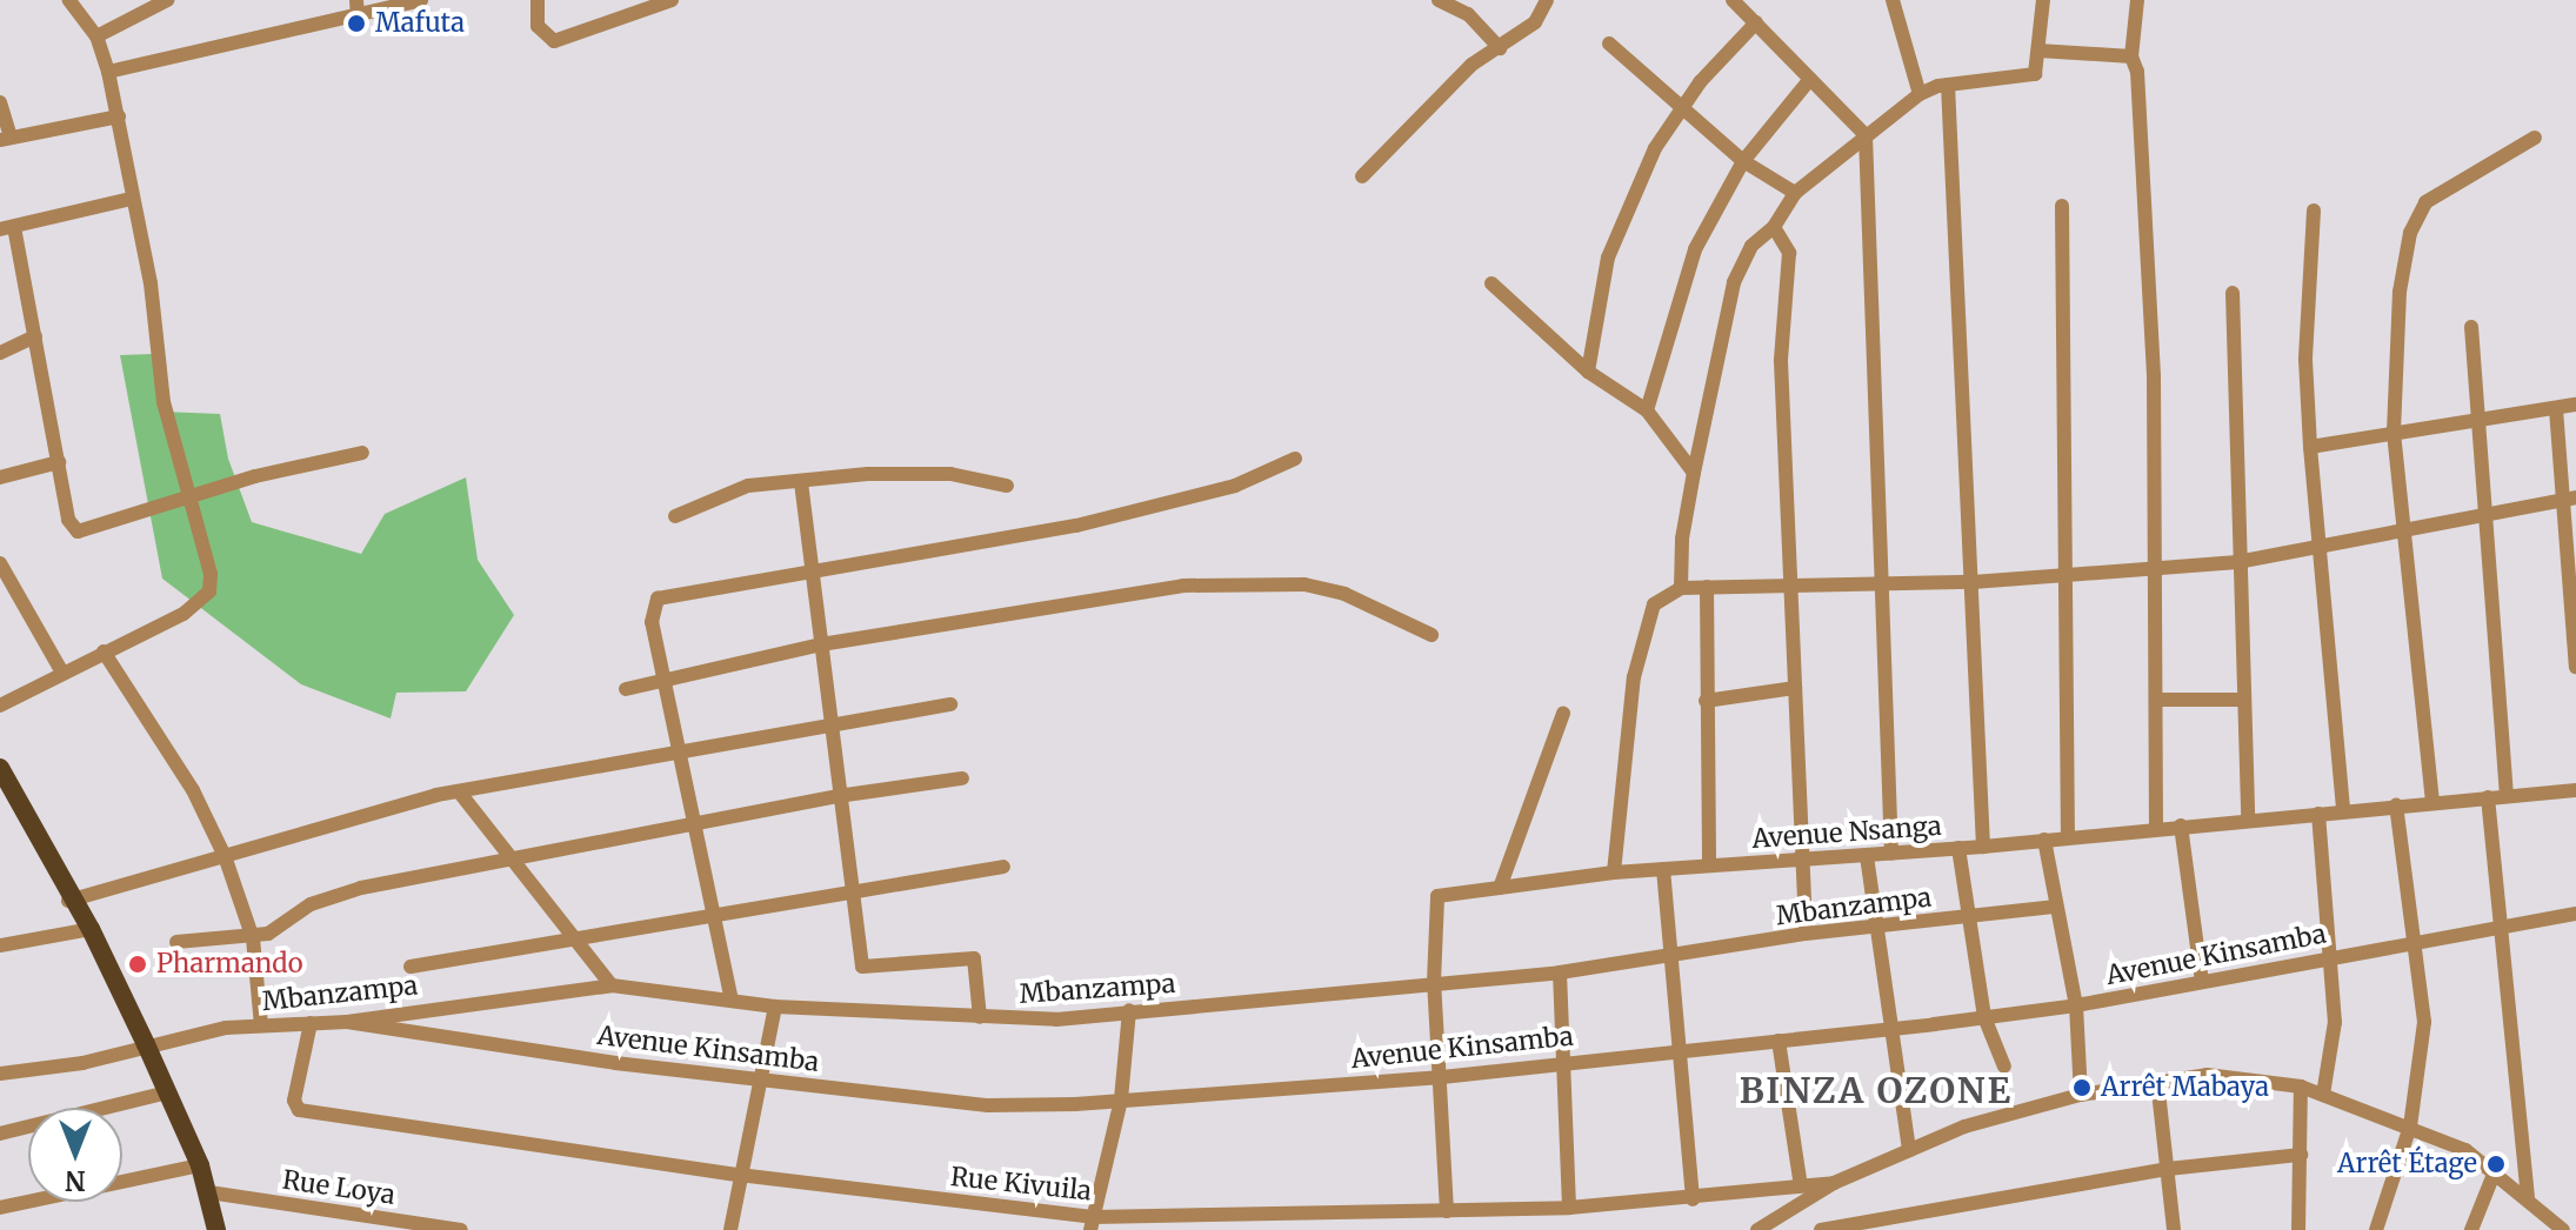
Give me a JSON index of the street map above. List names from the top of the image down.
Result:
{
  "streets": {
    "street": [
      "Avenue Nsanga",
      "Mbanzampa",
      "Avenue Kinsamba",
      "Rue Kivuila",
      "Rue Loya"
    ]
  },
  "crossings": [
    ["Avenue Nsanga", "Mbanzampa"],
    ["Avenue Nsanga", "Avenue Kinsamba"],
    ["Avenue Nsanga", "Rue Kivuila"],
    ["Mbanzampa", "Avenue Kinsamba"],
    ["Mbanzampa", "Rue Kivuila"]
  ],
  "districts": ["BINZA OZONE"],
  "places": [
    "Mafuta",
    "Pharmando",
    "Arrêt Mabaya",
    "Arrêt Étage"
  ],
  "north": "bottom"
}
